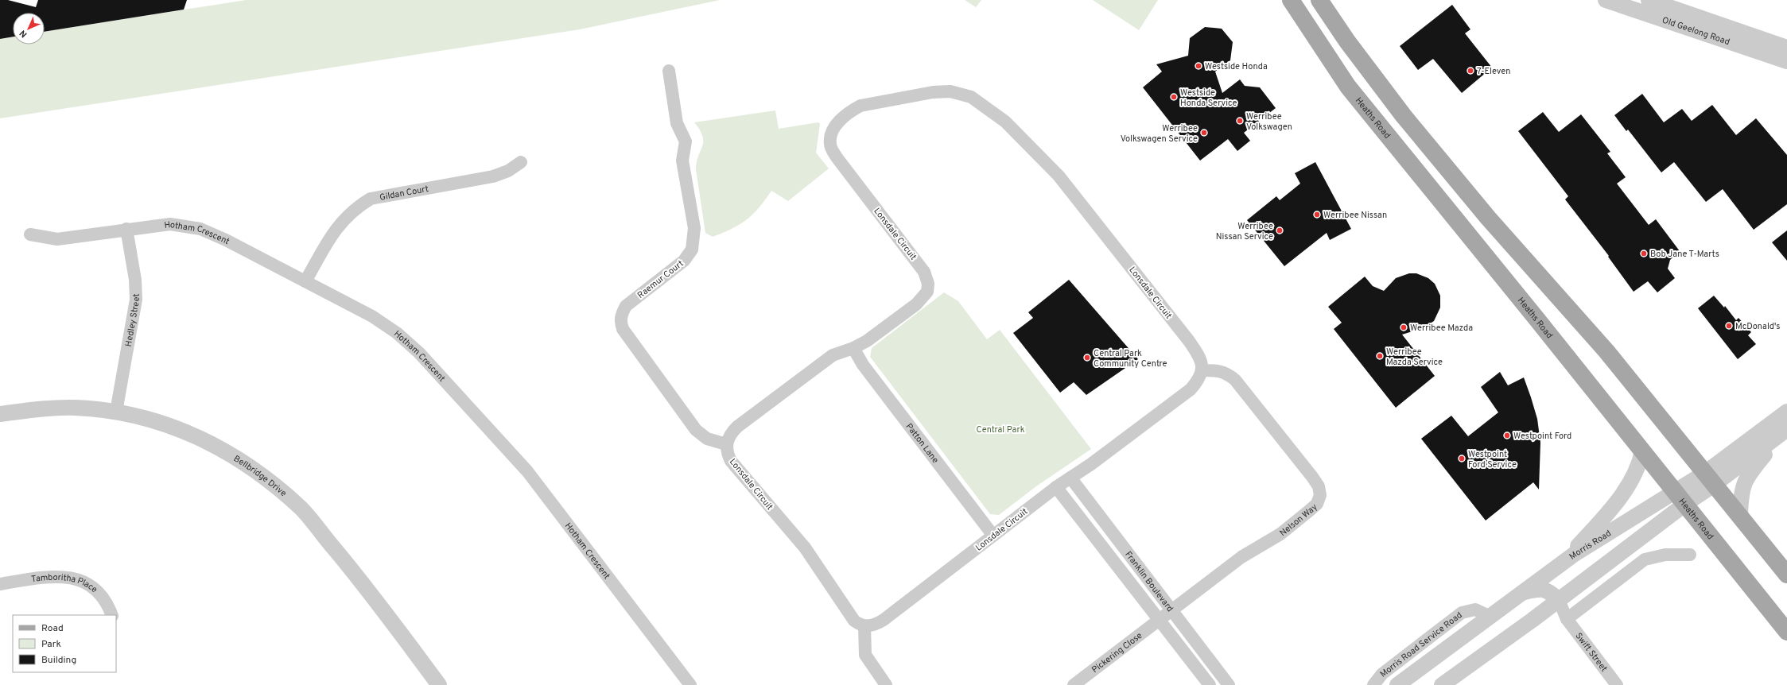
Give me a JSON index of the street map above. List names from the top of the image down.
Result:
{
  "streets": {
    "main road": ["Heaths Road"],
    "street": [
      "Old Geelong Road",
      "Gildan Court",
      "Lonsdale Circuit",
      "Hotham Crescent",
      "Raemur Court",
      "Hedley Street",
      "Patton Lane",
      "Bellbridge Drive",
      "Nelson Way",
      "Morris Road",
      "Franklin Boulevard",
      "Tamboritha Place",
      "Morris Road Service Road",
      "Pickering Close",
      "Swift Street"
    ]
  },
  "crossings": [
    ["Heaths Road", "Morris Road"],
    ["Gildan Court", "Hotham Crescent"],
    ["Lonsdale Circuit", "Raemur Court"],
    ["Lonsdale Circuit", "Patton Lane"],
    ["Lonsdale Circuit", "Nelson Way"],
    ["Lonsdale Circuit", "Franklin Boulevard"],
    ["Hotham Crescent", "Hedley Street"],
    ["Hedley Street", "Bellbridge Drive"],
    ["Nelson Way", "Franklin Boulevard"],
    ["Nelson Way", "Pickering Close"],
    ["Morris Road", "Morris Road Service Road"],
    ["Morris Road", "Swift Street"],
    ["Franklin Boulevard", "Pickering Close"]
  ],
  "parks": ["Central Park"],
  "places": [
    "Westside Honda",
    "7-Eleven",
    "Westside Honda Service",
    "Werribee Volkswagen",
    "Werribee Volkswagen Service",
    "Werribee Nissan",
    "Werribee Nissan Service",
    "Bob Jane T-Marts",
    "McDonald's",
    "Werribee Mazda",
    "Werribee Mazda Service",
    "Central Park Community Centre",
    "Westpoint Ford",
    "Westpoint Ford Service"
  ],
  "legend": ["Road", "Park", "Building"],
  "north": "bottom left"
}
